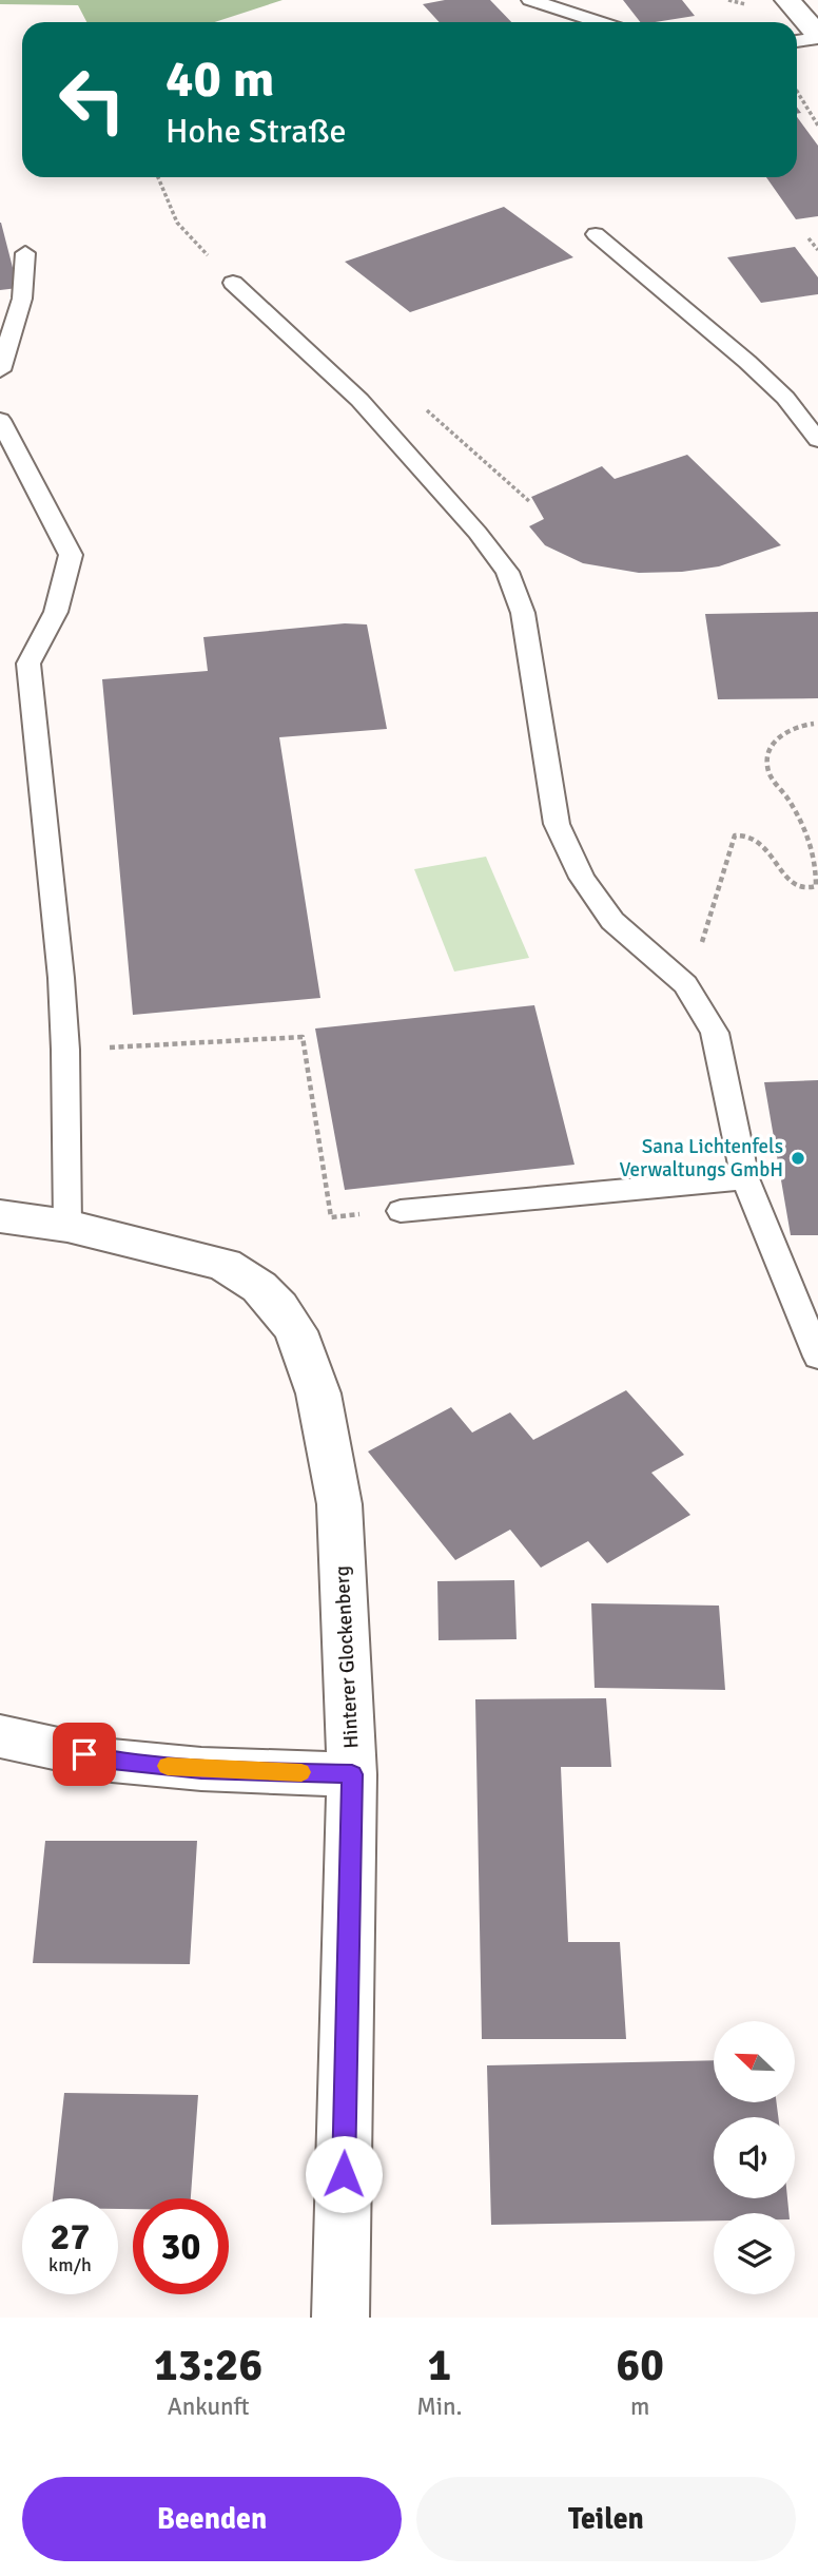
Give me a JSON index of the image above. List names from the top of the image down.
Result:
{
  "streets": {
    "street": ["Hinterer Glockenberg"]
  },
  "places": ["Sana Lichtenfels Verwaltungs GmbH"],
  "north": "top left",
  "page": {
    "turn": ["40 m", "Hohe Straße"],
    "speed": "27 km/h",
    "limit": "30",
    "eta": [
      "13:26",
      "Ankunft",
      "1",
      "Min.",
      "60",
      "m"
    ],
    "buttons": ["Beenden", "Teilen"]
  }
}
